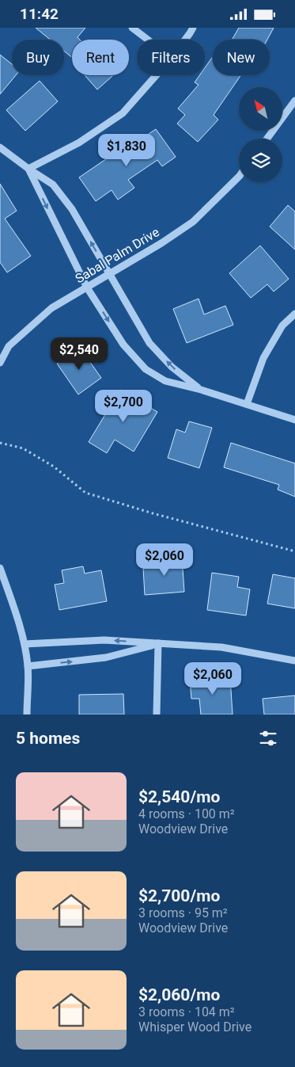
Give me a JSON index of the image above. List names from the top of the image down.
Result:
{
  "streets": {
    "street": ["Sabal Palm Drive"]
  },
  "north": "top left",
  "page": {
    "status": "11:42",
    "chip": [
      "Buy",
      "Rent",
      "Filters",
      "New"
    ],
    "price": [
      "$1,830",
      "$2,540",
      "$2,700",
      "$2,060",
      "$2,060"
    ],
    "heading": "5 homes",
    "list": [
      {
        "name": "$2,540/mo",
        "note": "4 rooms · 100 m² · Woodview Drive"
      },
      {
        "name": "$2,700/mo",
        "note": "3 rooms · 95 m² · Woodview Drive"
      },
      {
        "name": "$2,060/mo",
        "note": "3 rooms · 104 m² · Whisper Wood Drive"
      }
    ]
  }
}
